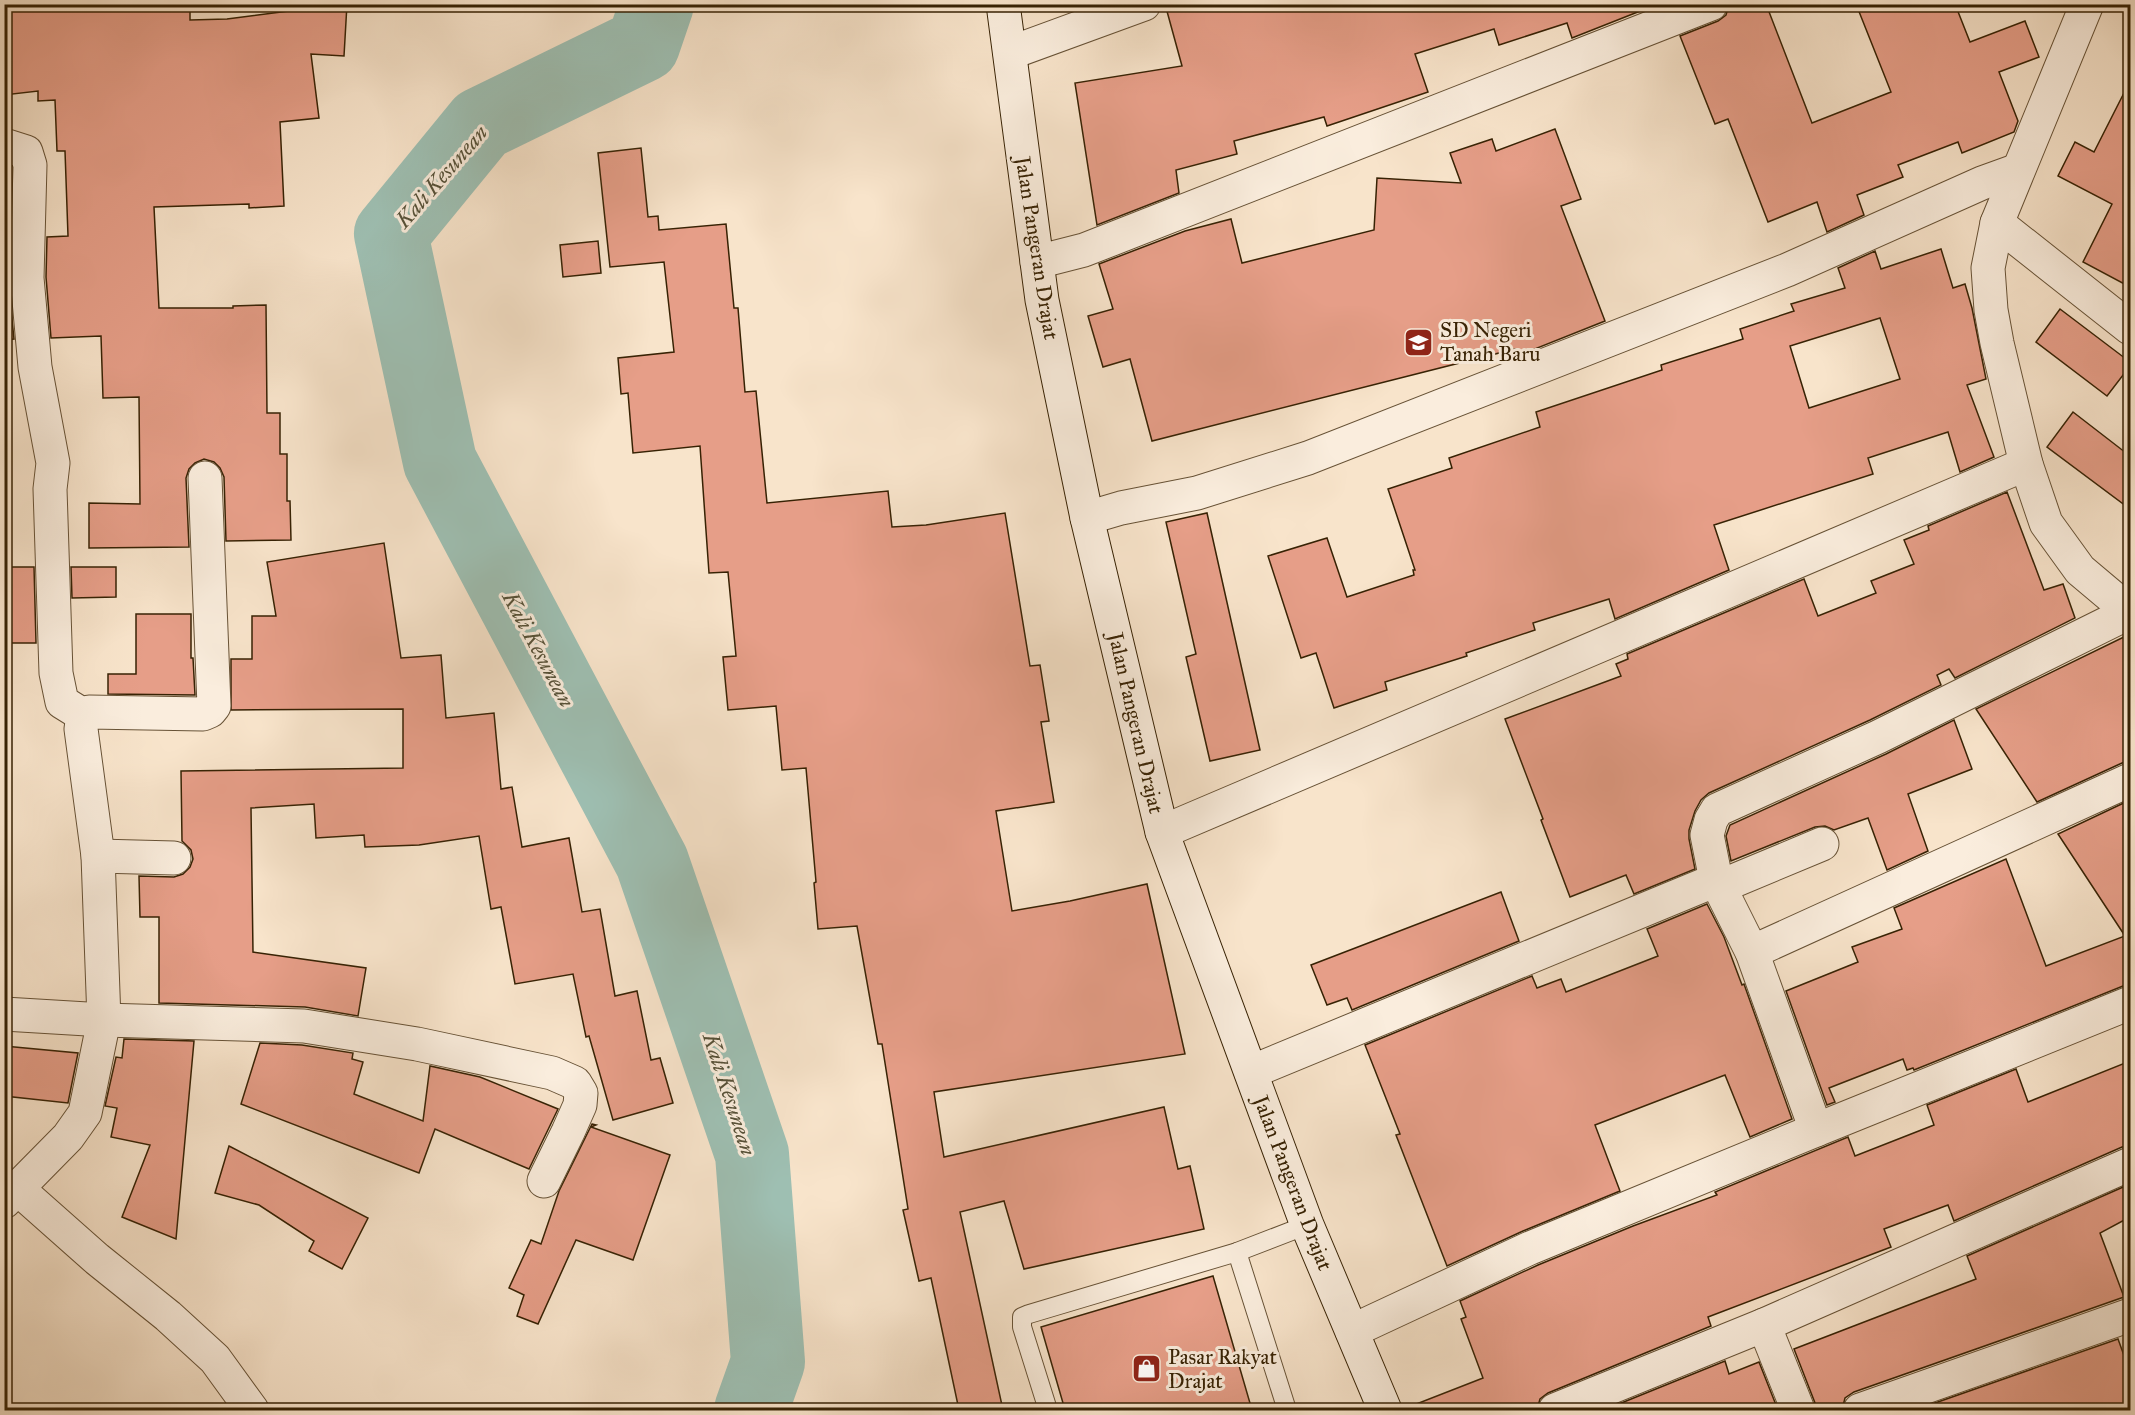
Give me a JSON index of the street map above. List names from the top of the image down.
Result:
{
  "streets": {
    "street": ["Jalan Pangeran Drajat"]
  },
  "water": ["Kali Kesunean"],
  "places": {
    "school or university": ["SD Negeri Tanah Baru"],
    "shop": ["Pasar Rakyat Drajat"]
  }
}
